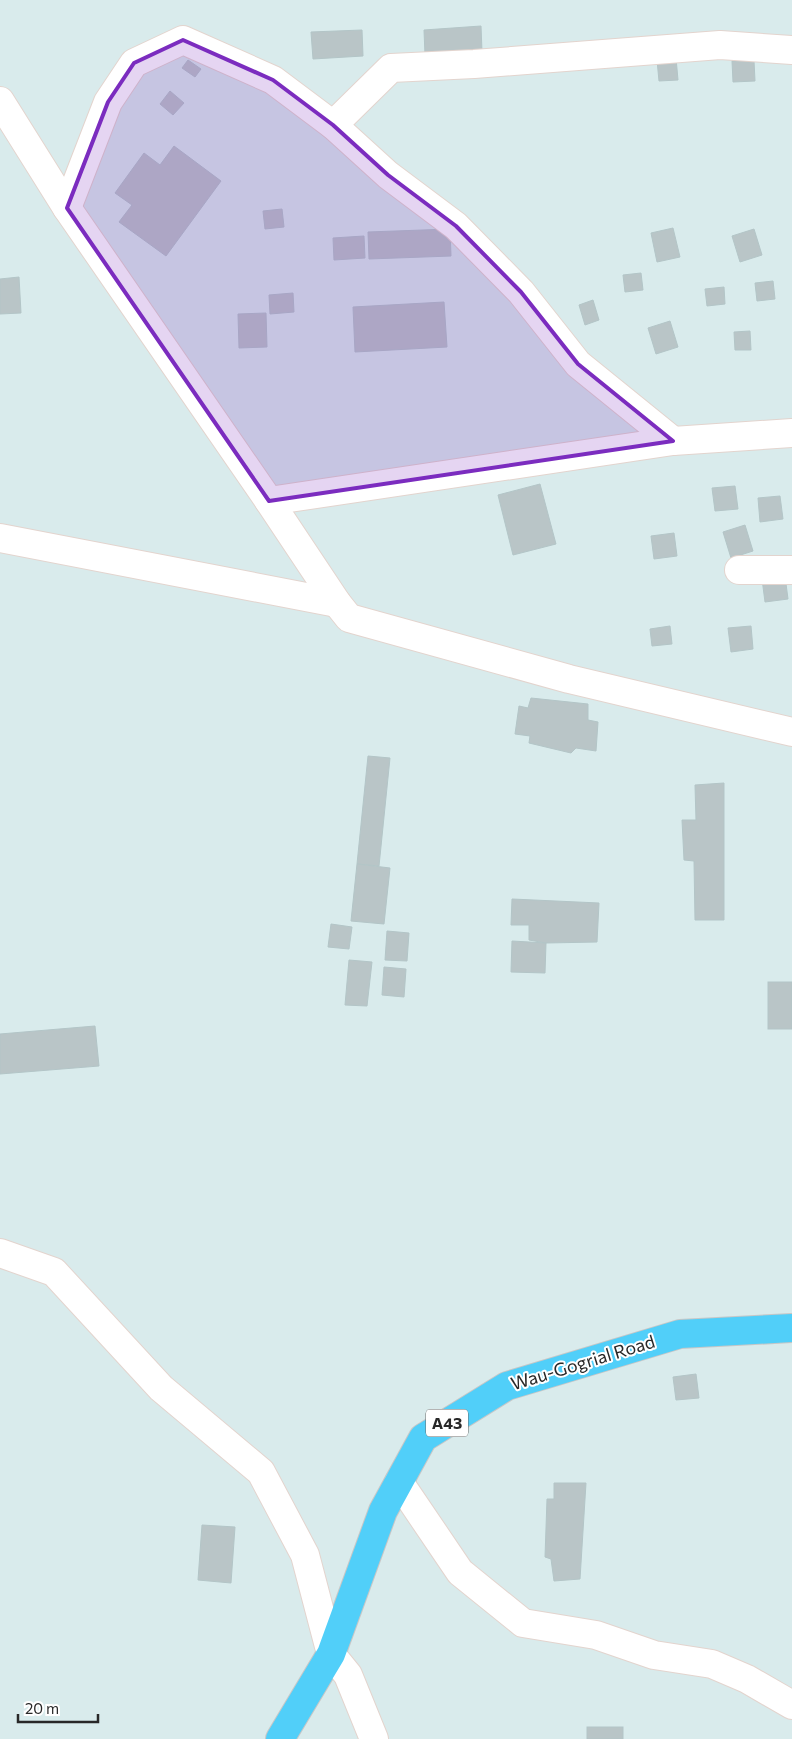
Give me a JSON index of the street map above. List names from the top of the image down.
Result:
{
  "streets": {
    "main road": ["Wau-Gogrial Road", "A43"]
  },
  "scale_bar": "20 m"
}
